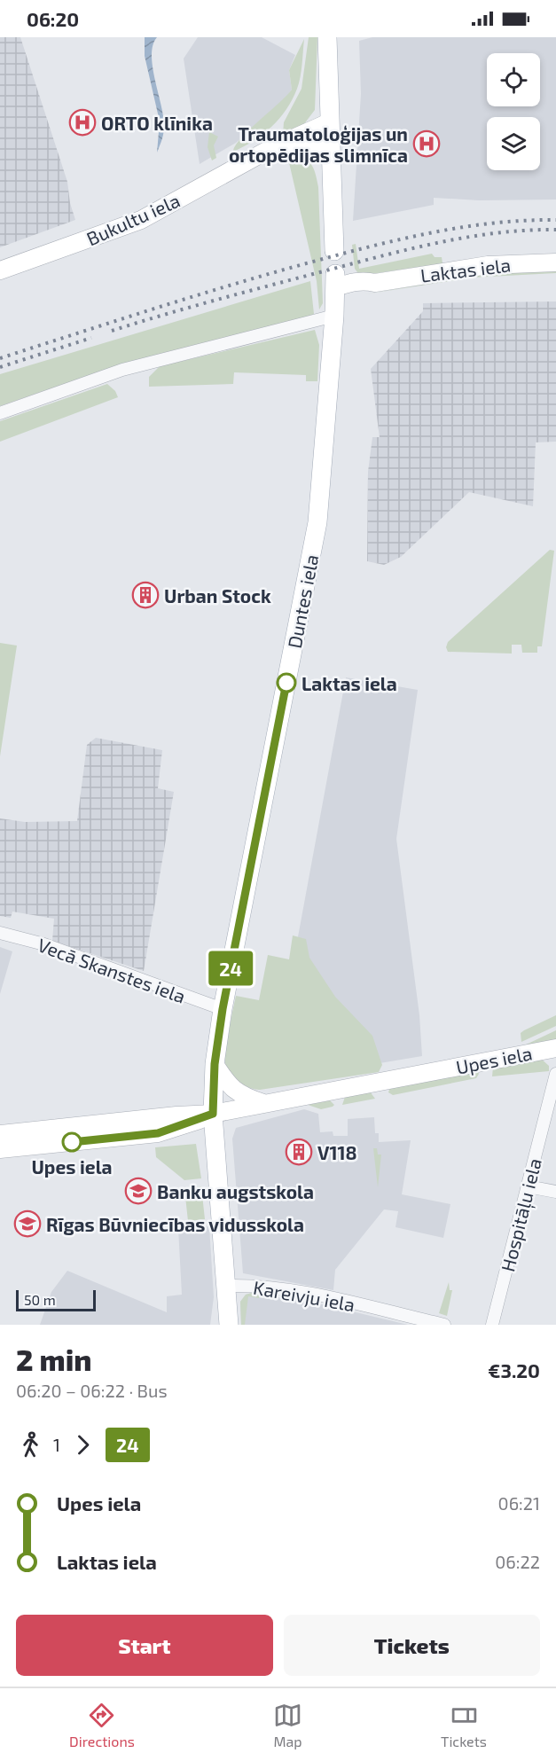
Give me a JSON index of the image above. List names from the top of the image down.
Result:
{
  "streets": {
    "main road": ["Duntes iela"],
    "street": [
      "Bukultu iela",
      "Laktas iela",
      "Vecā Skanstes iela",
      "Upes iela",
      "Hospitāļu iela",
      "Kareivju iela"
    ]
  },
  "crossings": [
    ["Laktas iela", "Duntes iela"],
    ["Duntes iela", "Vecā Skanstes iela"],
    ["Duntes iela", "Upes iela"],
    ["Duntes iela", "Kareivju iela"]
  ],
  "places": {
    "hospital": ["ORTO klīnika", "Traumatoloģijas un ortopēdijas slimnīca"],
    "building": ["Urban Stock", "V118"],
    "other": ["Laktas iela", "Upes iela"],
    "school or university": ["Banku augstskola", "Rīgas Būvniecības vidusskola"]
  },
  "lines": ["bus line 24"],
  "scale_bar": "50 m",
  "page": {
    "status": "06:20",
    "on_map": "24",
    "scale": "50 m",
    "heading": ["2 min", "06:20 – 06:22 · Bus", "€3.20"],
    "legs": ["1", "24"],
    "list": [
      {
        "name": "Upes iela",
        "value": "06:21"
      },
      {
        "name": "Laktas iela",
        "value": "06:22"
      }
    ],
    "buttons": ["Start", "Tickets"],
    "tabs": ["Directions", "Map", "Tickets"]
  }
}
